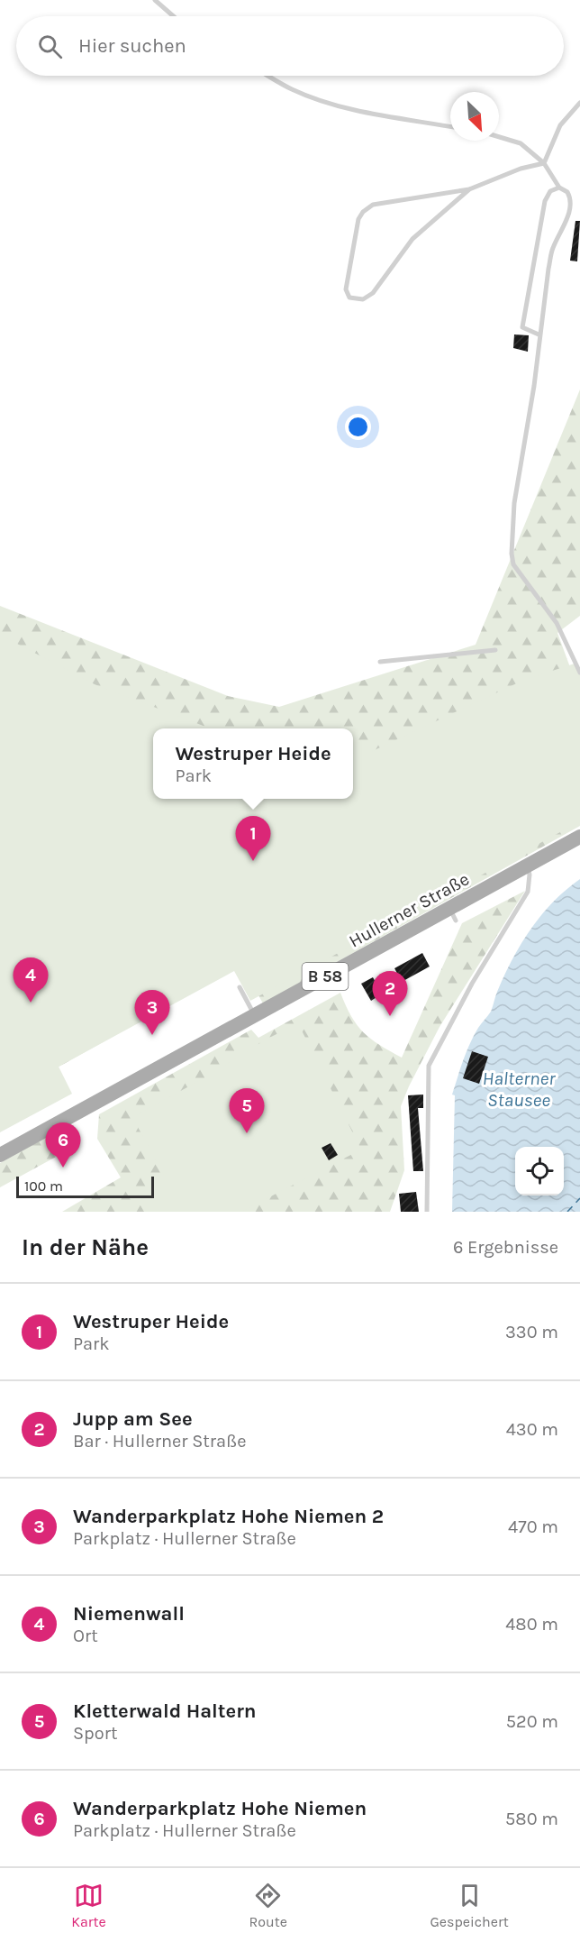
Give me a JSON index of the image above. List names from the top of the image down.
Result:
{
  "streets": {
    "main road": ["Hullerner Straße", "B 58"]
  },
  "water": ["Halterner Stausee"],
  "scale_bar": "100 m",
  "north": "bottom right",
  "page": {
    "search": "Hier suchen",
    "popup": ["Westruper Heide", "Park"],
    "pins": [
      "1",
      "4",
      "2",
      "3",
      "5",
      "6"
    ],
    "scale": "100 m",
    "heading": ["In der Nähe", "6 Ergebnisse"],
    "list": [
      {
        "mark": "1",
        "name": "Westruper Heide",
        "note": "Park",
        "value": "330 m"
      },
      {
        "mark": "2",
        "name": "Jupp am See",
        "note": "Bar · Hullerner Straße",
        "value": "430 m"
      },
      {
        "mark": "3",
        "name": "Wanderparkplatz Hohe Niemen 2",
        "note": "Parkplatz · Hullerner Straße",
        "value": "470 m"
      },
      {
        "mark": "4",
        "name": "Niemenwall",
        "note": "Ort",
        "value": "480 m"
      },
      {
        "mark": "5",
        "name": "Kletterwald Haltern",
        "note": "Sport",
        "value": "520 m"
      },
      {
        "mark": "6",
        "name": "Wanderparkplatz Hohe Niemen",
        "note": "Parkplatz · Hullerner Straße",
        "value": "580 m"
      }
    ],
    "nav": ["Karte", "Route", "Gespeichert"]
  }
}
